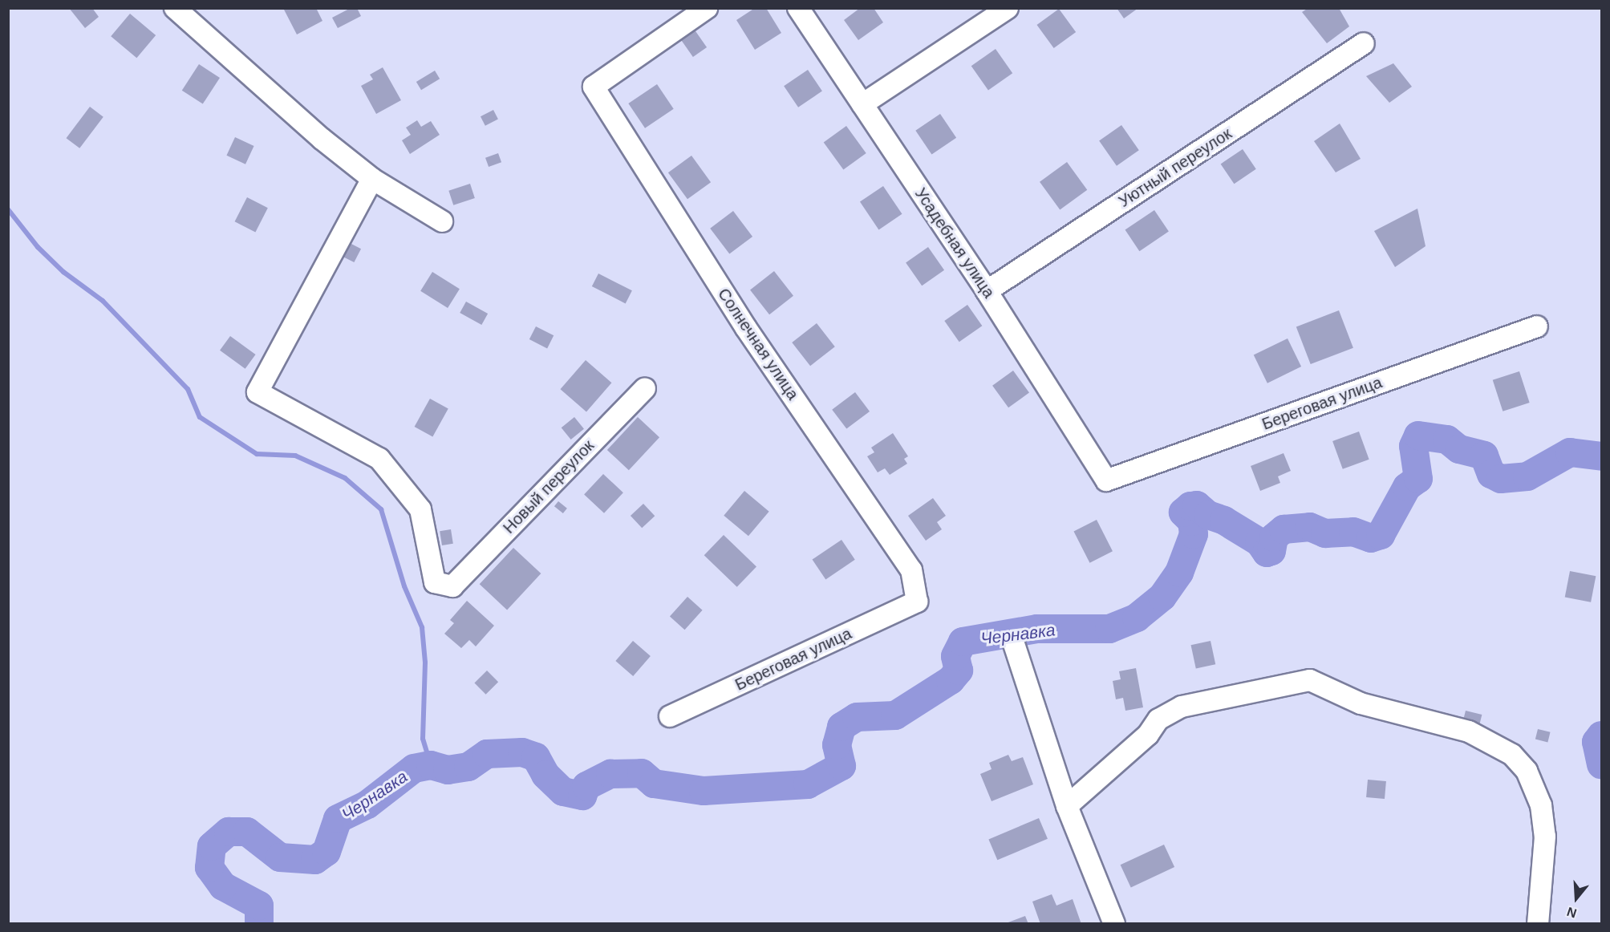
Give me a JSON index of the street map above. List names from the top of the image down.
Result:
{
  "streets": {
    "street": [
      "Уютный переулок",
      "Усадебная улица",
      "Солнечная улица",
      "Береговая улица",
      "Новый переулок"
    ]
  },
  "crossings": [
    ["Уютный переулок", "Усадебная улица"],
    ["Усадебная улица", "Береговая улица"],
    ["Солнечная улица", "Береговая улица"]
  ],
  "water": ["Чернавка"],
  "north": "bottom"
}
